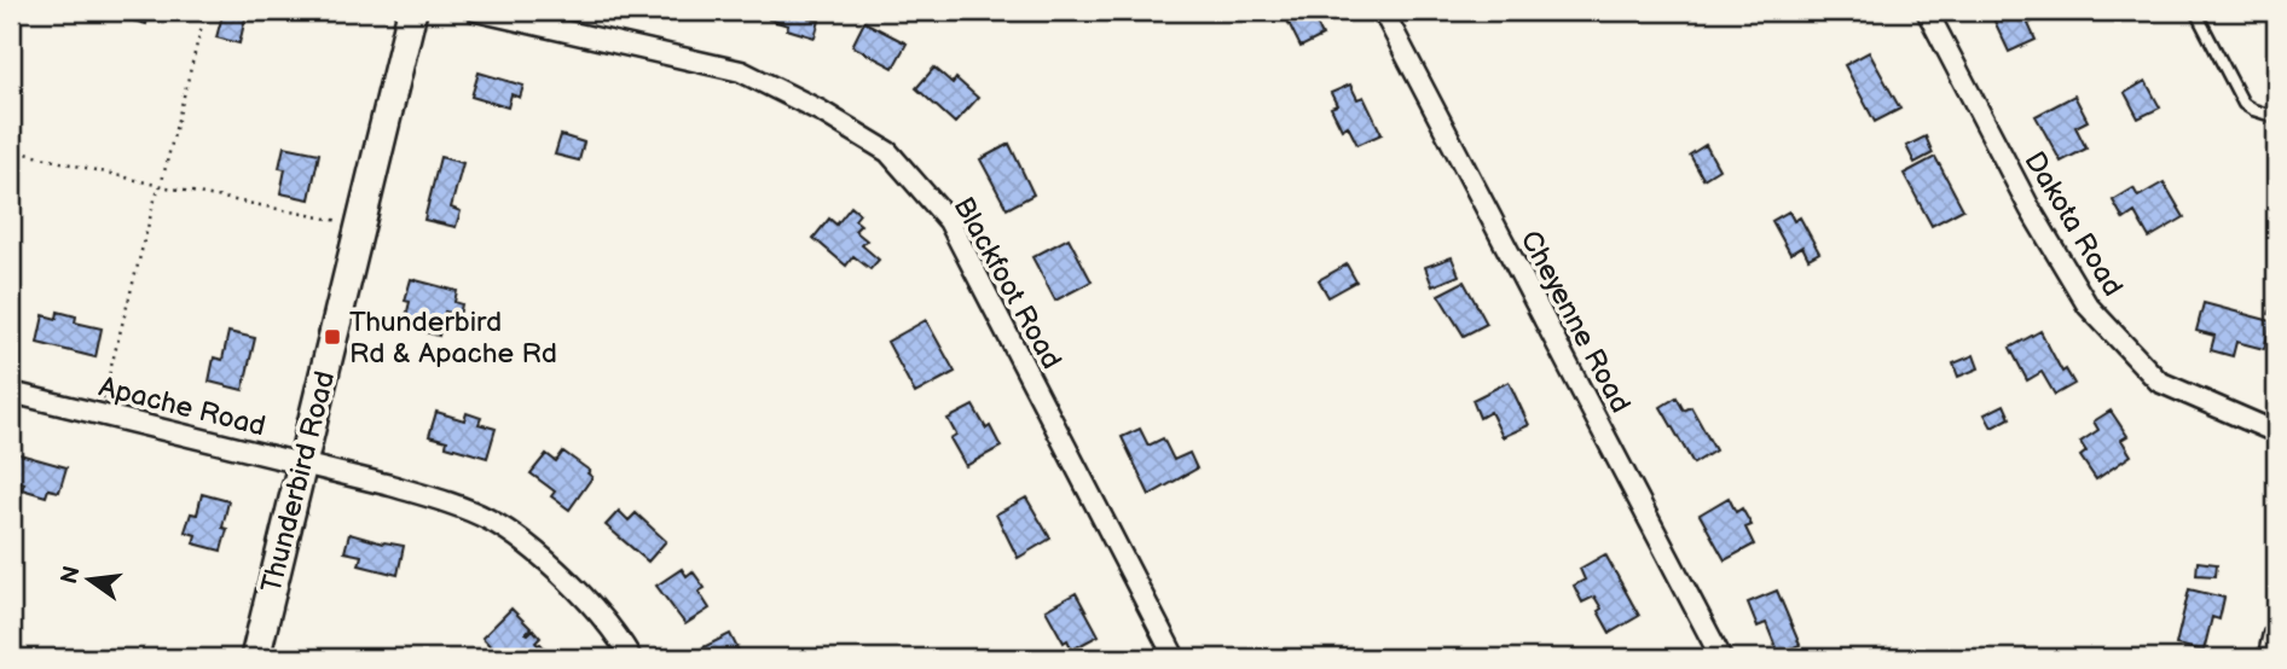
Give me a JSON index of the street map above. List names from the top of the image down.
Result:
{
  "streets": {
    "main road": ["Thunderbird Road"],
    "street": [
      "Dakota Road",
      "Blackfoot Road",
      "Cheyenne Road",
      "Apache Road"
    ]
  },
  "crossings": [
    ["Apache Road", "Thunderbird Road"]
  ],
  "places": {
    "transit": ["Thunderbird Rd & Apache Rd"]
  },
  "north": "left"
}
